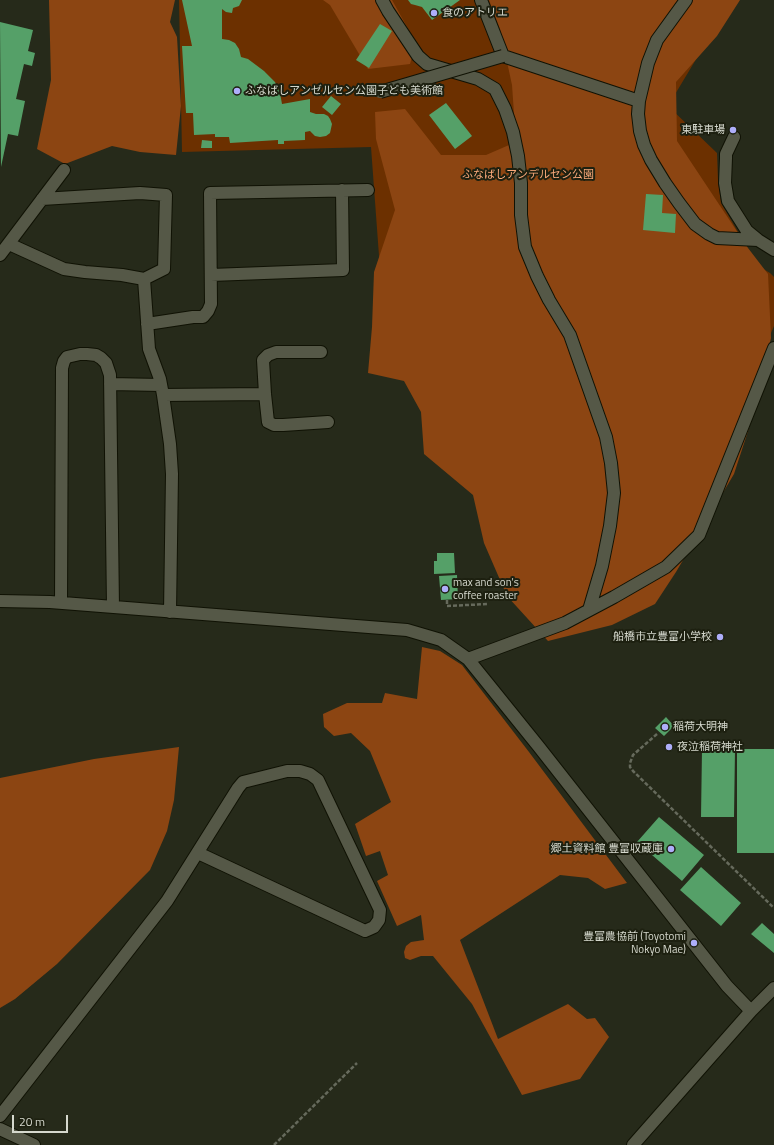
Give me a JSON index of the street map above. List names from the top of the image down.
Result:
{
  "parks": ["ふなばしアンデルセン公園"],
  "places": [
    "食のアトリエ",
    "ふなばしアンゼルセン公園子ども美術館",
    "東駐車場",
    "max and son's coffee roaster",
    "船橋市立豊富小学校",
    "稲荷大明神",
    "夜泣稲荷神社",
    "郷土資料館 豊富収蔵庫",
    "豊富農協前 (Toyotomi Nokyo Mae)"
  ],
  "scale_bar": "20 m"
}
